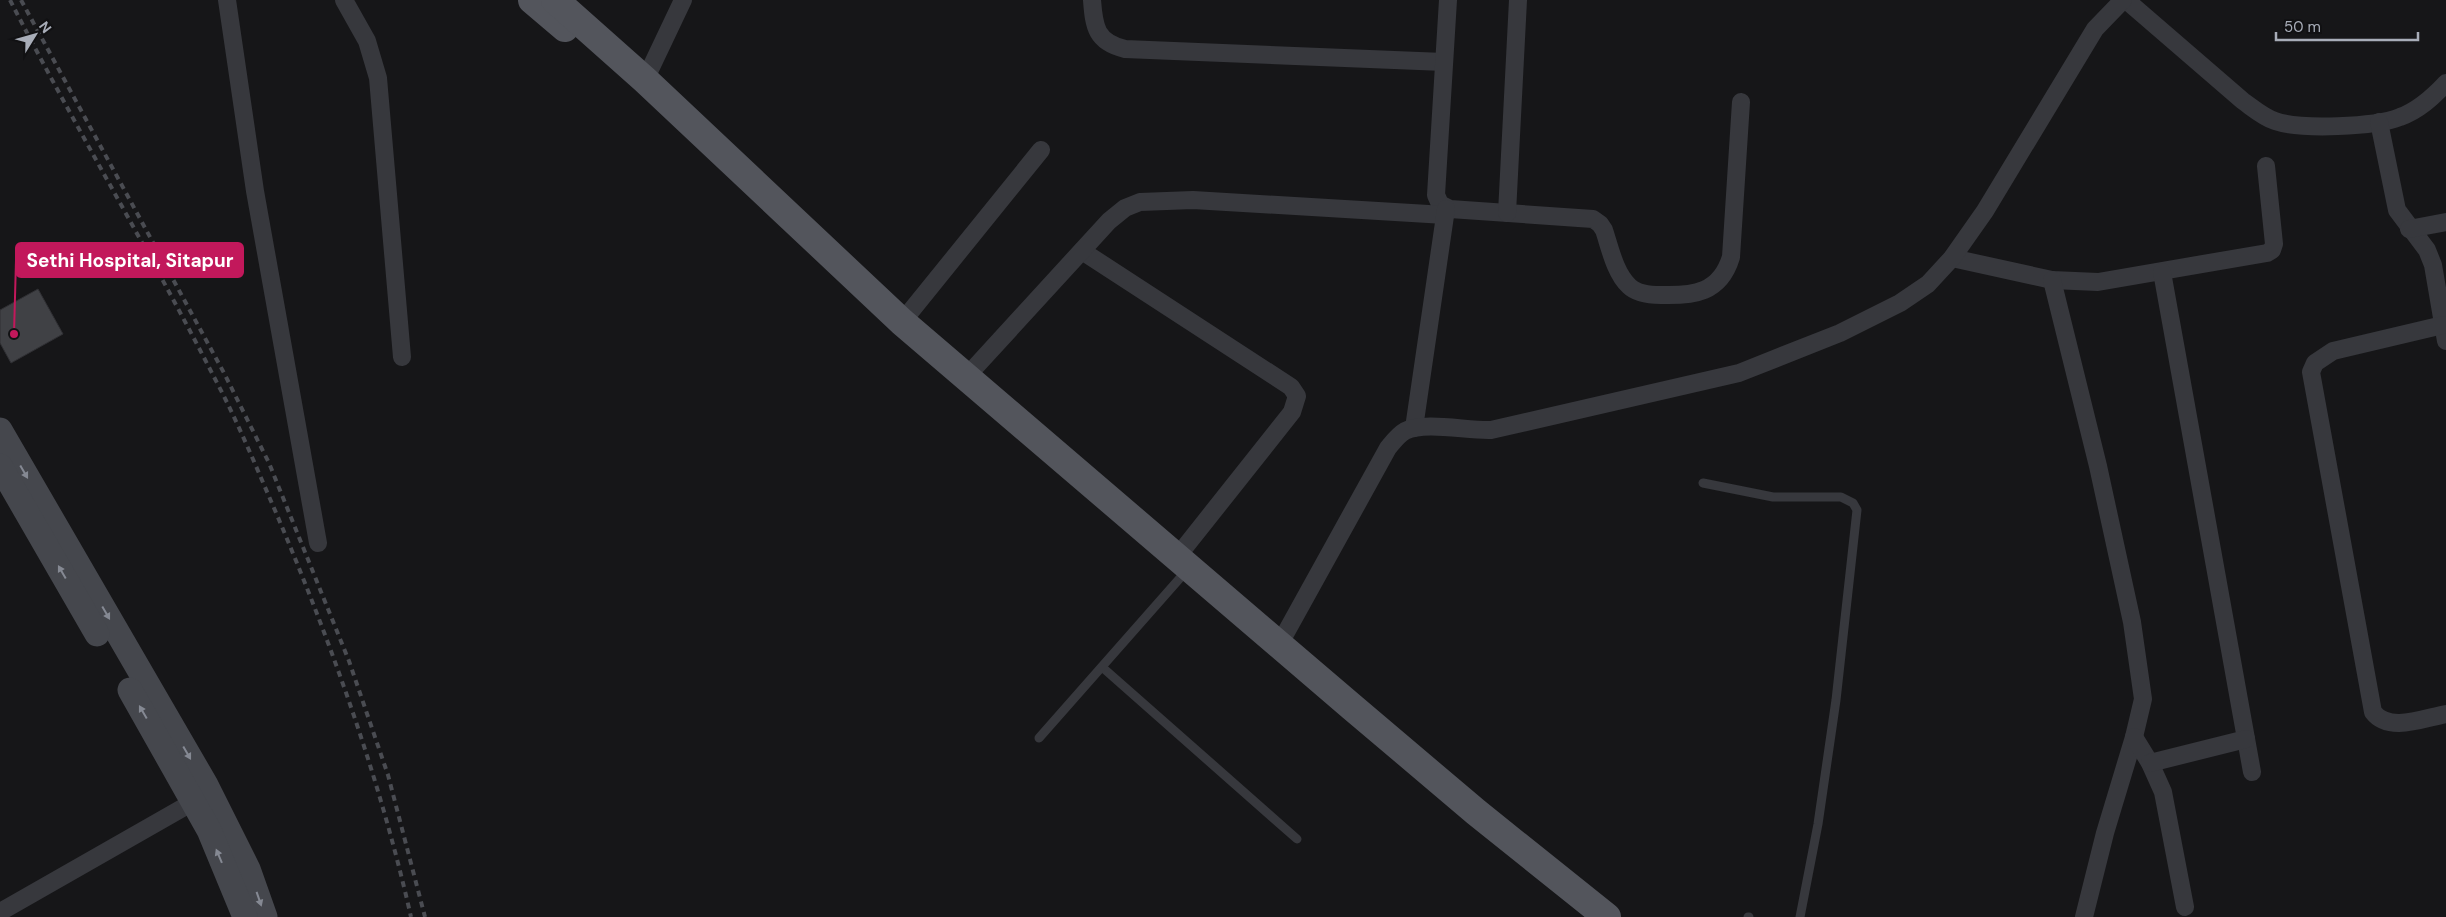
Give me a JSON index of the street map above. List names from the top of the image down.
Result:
{
  "places": ["Sethi Hospital, Sitapur"],
  "scale_bar": "50 m",
  "north": "top right"
}
